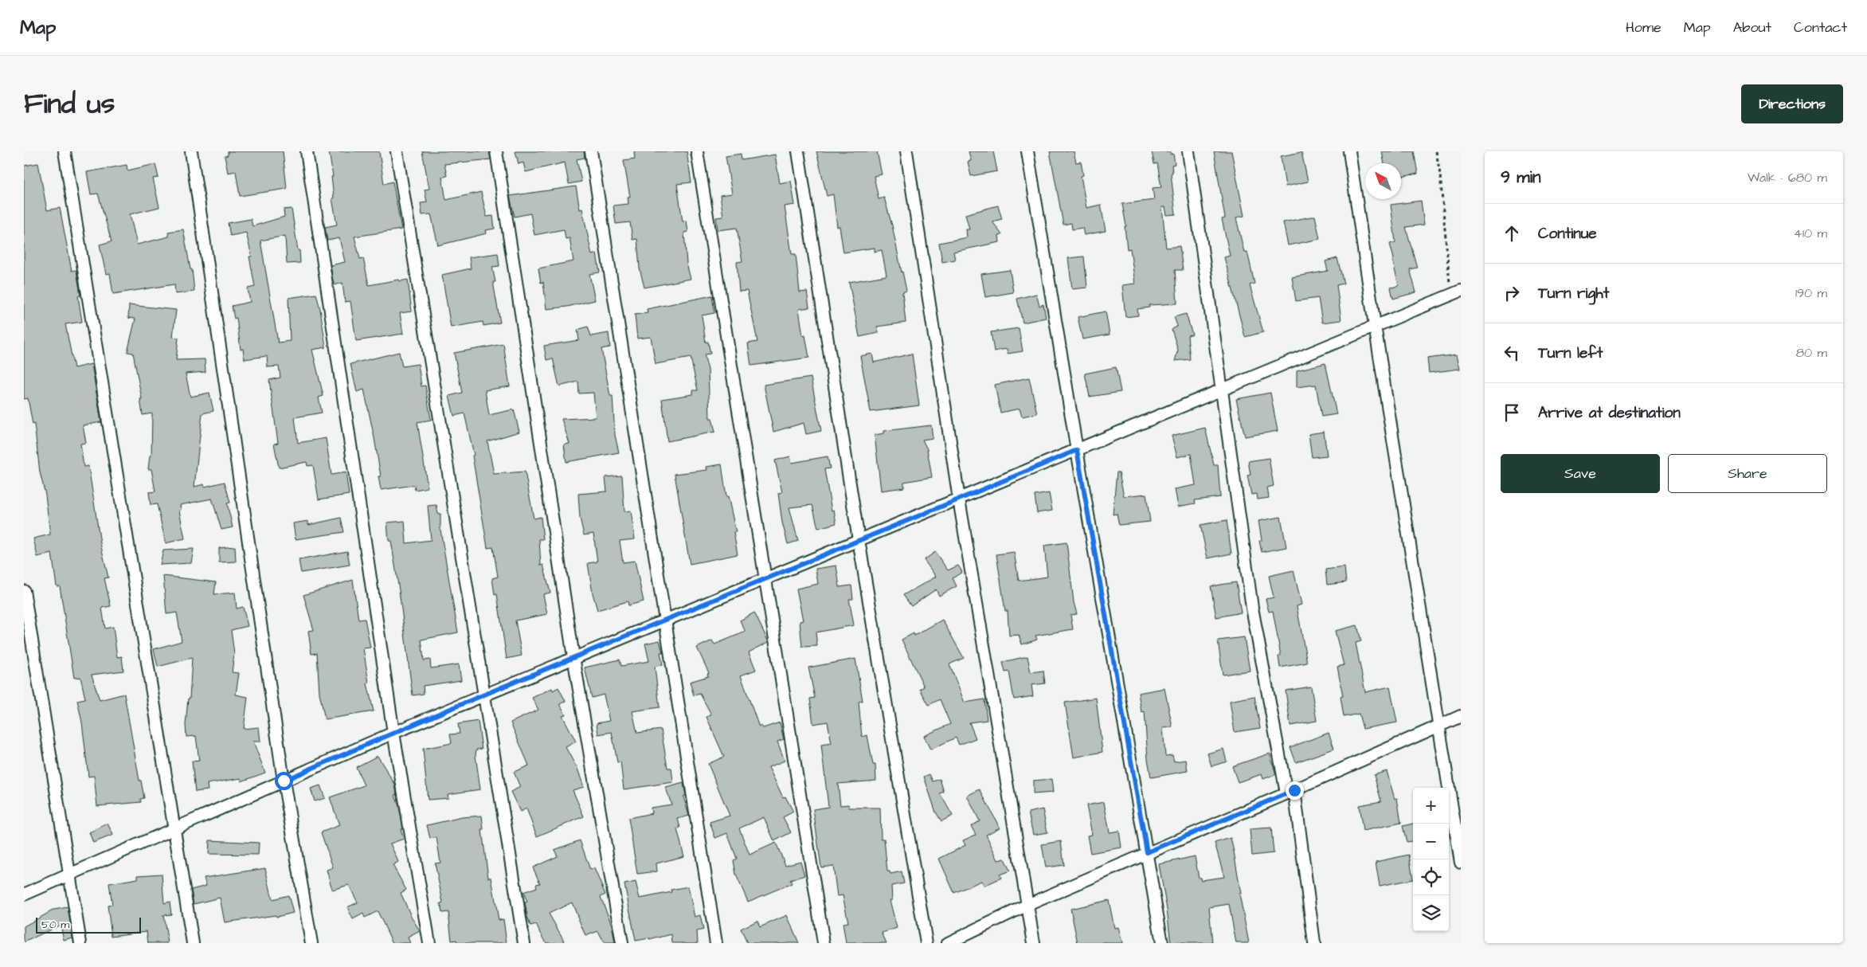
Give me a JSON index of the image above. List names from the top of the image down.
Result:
{
  "scale_bar": "50 m",
  "north": "top left",
  "page": {
    "header": "Map",
    "nav": [
      "Home",
      "Map",
      "About",
      "Contact"
    ],
    "title": "Find us",
    "buttons": [
      "Directions",
      ["Save", "Share"]
    ],
    "heading": ["9 min", "Walk · 680 m"],
    "list": [
      ["Continue", "410 m"],
      ["Turn right", "190 m"],
      ["Turn left", "80 m"],
      "Arrive at destination"
    ],
    "map_buttons": ["+", "−"],
    "scale": "50 m"
  }
}
